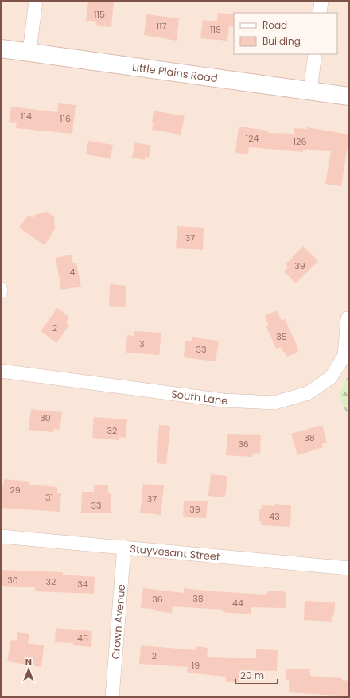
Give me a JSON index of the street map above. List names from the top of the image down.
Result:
{
  "streets": {
    "street": [
      "Little Plains Road",
      "South Lane",
      "Stuyvesant Street",
      "Crown Avenue"
    ]
  },
  "crossings": [
    ["Stuyvesant Street", "Crown Avenue"]
  ],
  "house_numbers": [
    "115",
    "117",
    "119",
    "114",
    "116",
    "124",
    "126",
    "37",
    "39",
    "4",
    "2",
    "35",
    "31",
    "33",
    "30",
    "32",
    "38",
    "36",
    "29",
    "31",
    "37",
    "33",
    "39",
    "43",
    "30",
    "32",
    "34",
    "38",
    "36",
    "44",
    "45",
    "2",
    "19"
  ],
  "legend": ["Road", "Building"],
  "scale_bar": "20 m",
  "north": "top"
}
